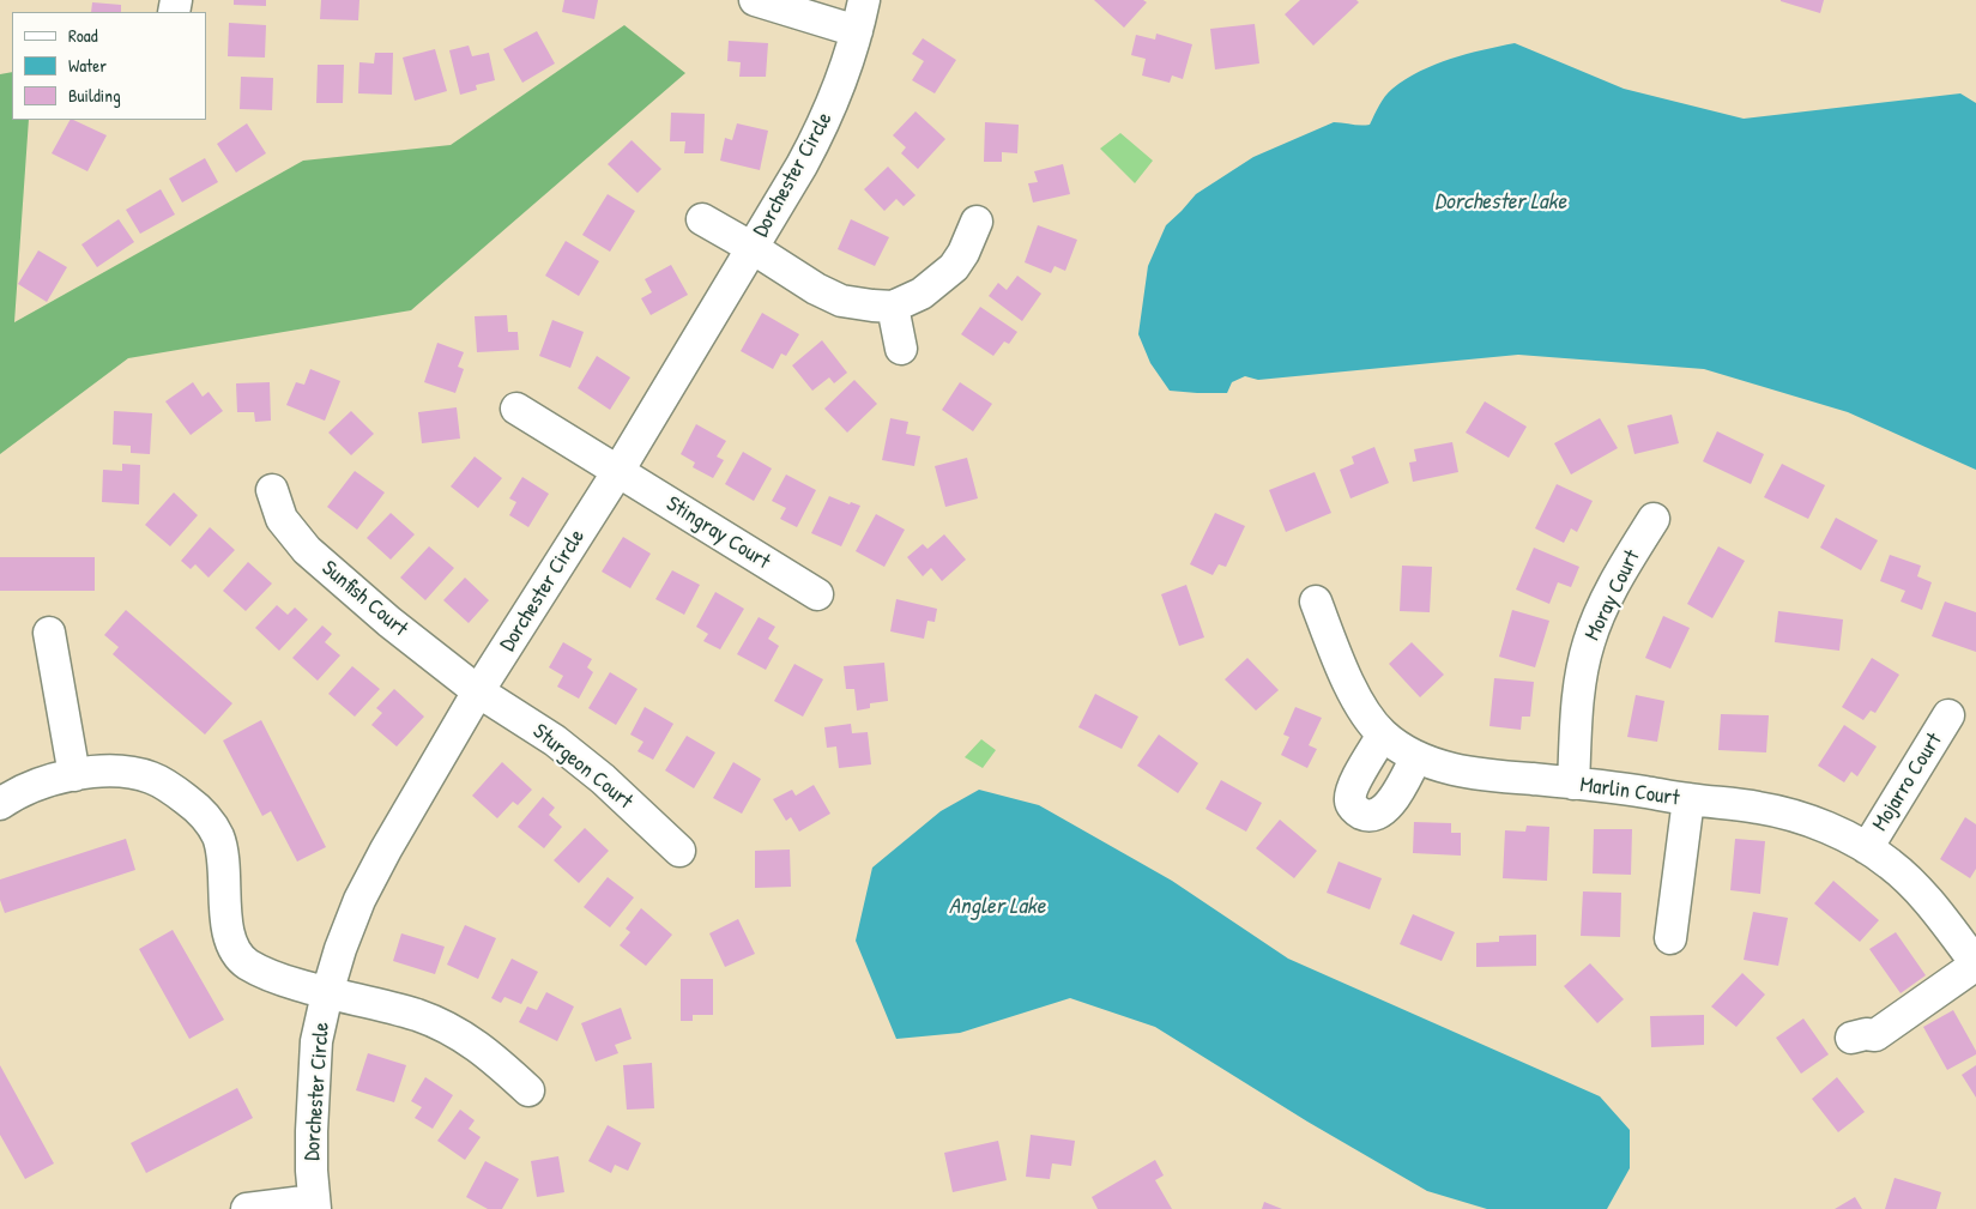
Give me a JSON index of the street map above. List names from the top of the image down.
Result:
{
  "streets": {
    "street": [
      "Dorchester Circle",
      "Stingray Court",
      "Moray Court",
      "Sunfish Court",
      "Sturgeon Court",
      "Mojarro Court",
      "Marlin Court"
    ]
  },
  "crossings": [
    ["Dorchester Circle", "Stingray Court"],
    ["Dorchester Circle", "Sunfish Court"],
    ["Dorchester Circle", "Sturgeon Court"],
    ["Moray Court", "Marlin Court"],
    ["Sunfish Court", "Sturgeon Court"],
    ["Mojarro Court", "Marlin Court"]
  ],
  "water": ["Dorchester Lake", "Angler Lake"],
  "legend": ["Road", "Water", "Building"]
}
